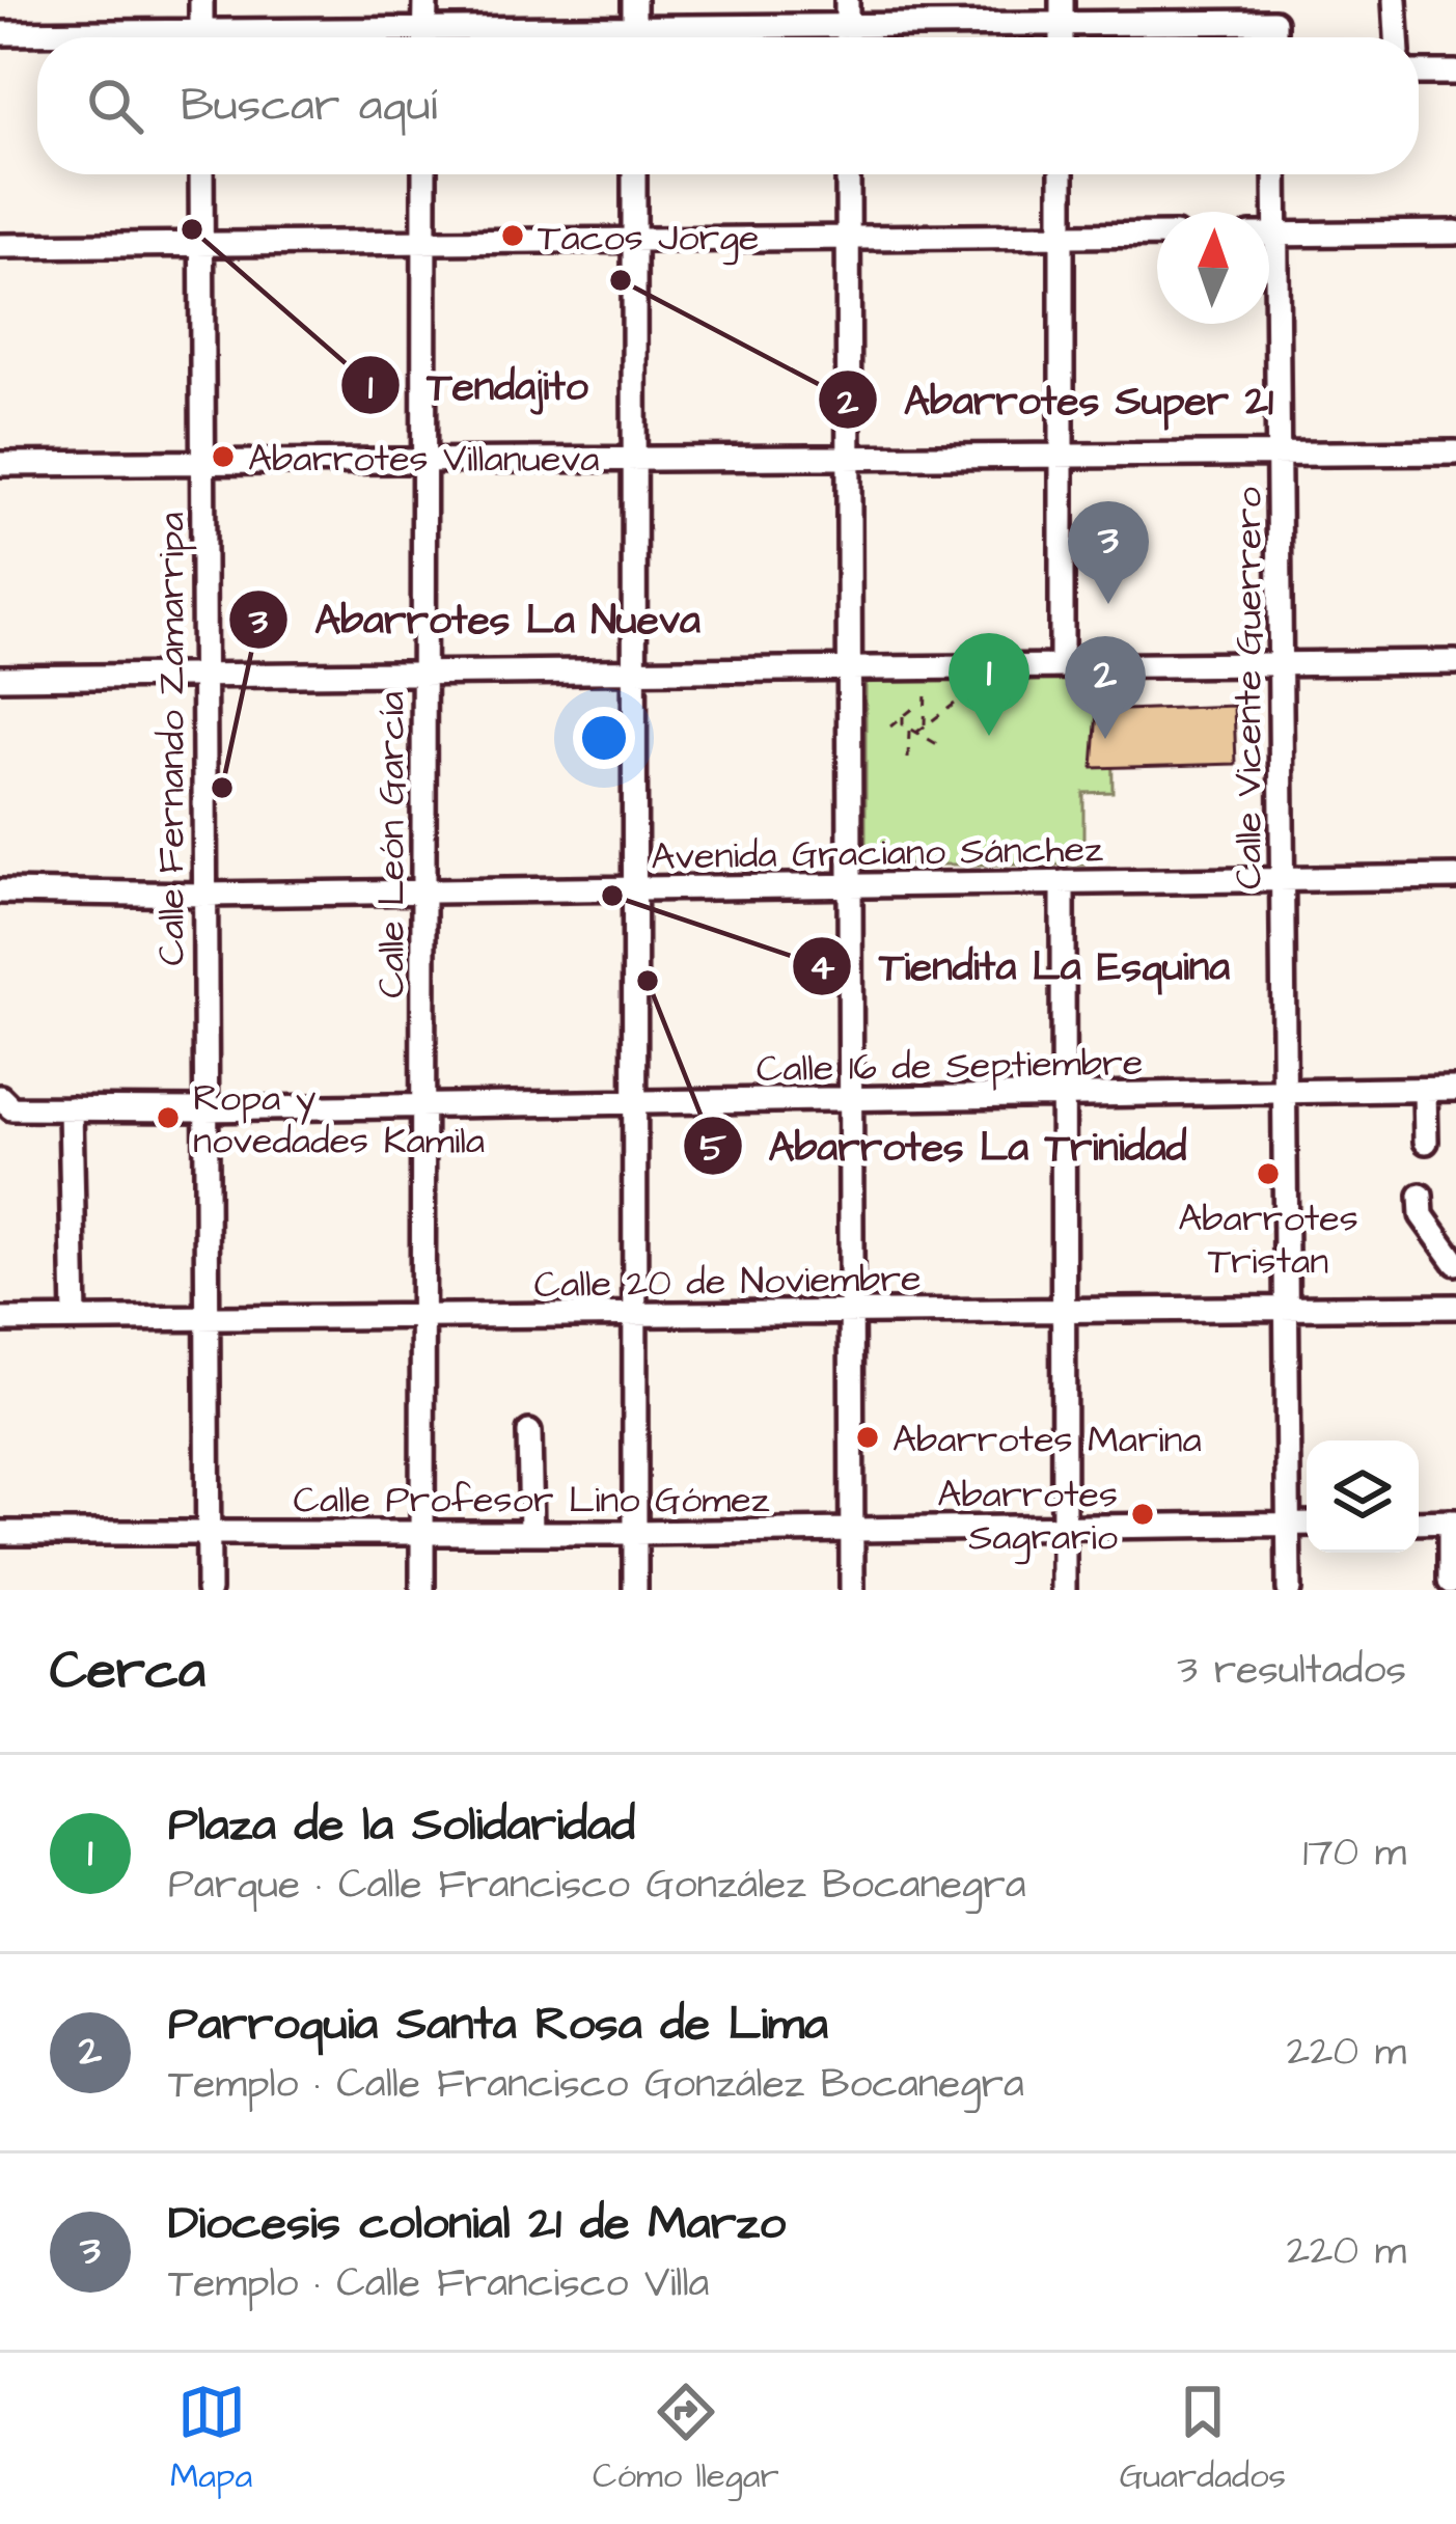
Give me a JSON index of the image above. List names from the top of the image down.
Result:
{
  "streets": {
    "street": [
      "Calle Vicente Guerrero",
      "Calle Fernando Zamarripa",
      "Calle León García",
      "Avenida Graciano Sánchez",
      "Calle 16 de Septiembre",
      "Calle 20 de Noviembre",
      "Calle Profesor Lino Gómez"
    ]
  },
  "crossings": [
    ["Calle Vicente Guerrero", "Avenida Graciano Sánchez"],
    ["Calle Vicente Guerrero", "Calle 16 de Septiembre"],
    ["Calle Vicente Guerrero", "Calle 20 de Noviembre"],
    ["Calle Vicente Guerrero", "Calle Profesor Lino Gómez"],
    ["Calle Fernando Zamarripa", "Avenida Graciano Sánchez"],
    ["Calle Fernando Zamarripa", "Calle 16 de Septiembre"],
    ["Calle Fernando Zamarripa", "Calle 20 de Noviembre"],
    ["Calle Fernando Zamarripa", "Calle Profesor Lino Gómez"],
    ["Calle León García", "Avenida Graciano Sánchez"],
    ["Calle León García", "Calle 16 de Septiembre"],
    ["Calle León García", "Calle 20 de Noviembre"],
    ["Calle León García", "Calle Profesor Lino Gómez"]
  ],
  "places": [
    "Tendajito",
    "Tacos Jorge",
    "Abarrotes Super 21",
    "Abarrotes Villanueva",
    "Abarrotes La Nueva",
    "Tiendita La Esquina",
    "Abarrotes La Trinidad",
    "Ropa y novedades Kamila",
    "Abarrotes Tristan",
    "Abarrotes Marina",
    "Abarrotes Sagrario"
  ],
  "north": "top",
  "page": {
    "search": "Buscar aquí",
    "pins": ["3", "1", "2"],
    "heading": ["Cerca", "3 resultados"],
    "list": [
      {
        "mark": "1",
        "name": "Plaza de la Solidaridad",
        "note": "Parque · Calle Francisco González Bocanegra",
        "value": "170 m"
      },
      {
        "mark": "2",
        "name": "Parroquia Santa Rosa de Lima",
        "note": "Templo · Calle Francisco González Bocanegra",
        "value": "220 m"
      },
      {
        "mark": "3",
        "name": "Diocesis colonial 21 de Marzo",
        "note": "Templo · Calle Francisco Villa",
        "value": "220 m"
      }
    ],
    "nav": ["Mapa", "Cómo llegar", "Guardados"]
  }
}
